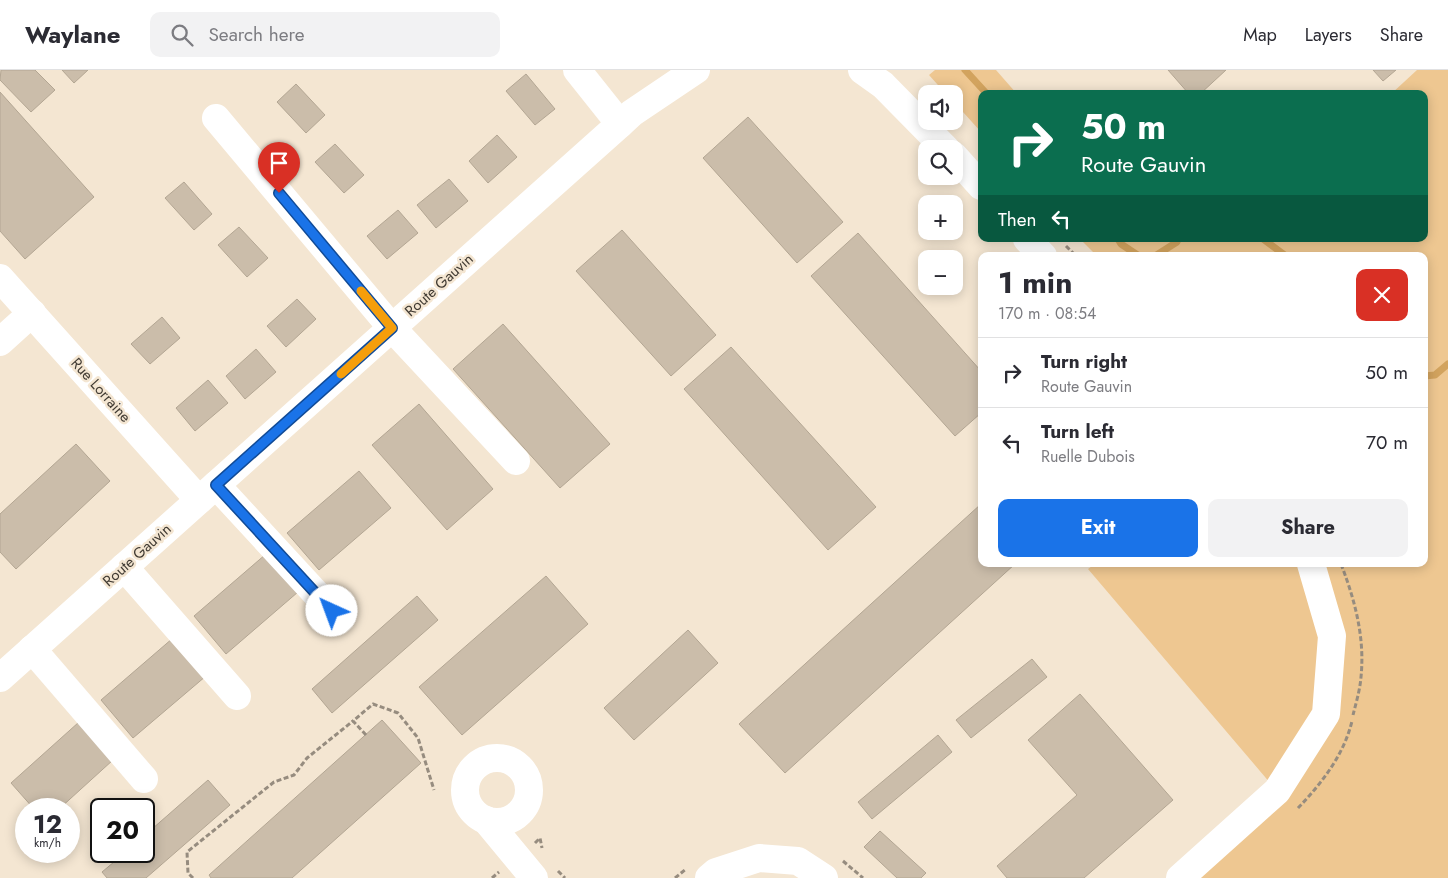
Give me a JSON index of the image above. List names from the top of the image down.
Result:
{
  "streets": {
    "street": ["Route Gauvin", "Rue Lorraine"]
  },
  "crossings": [
    ["Route Gauvin", "Rue Lorraine"]
  ],
  "page": {
    "header": "Waylane",
    "search": "Search here",
    "nav": ["Map", "Layers", "Share"],
    "map_buttons": ["+", "−"],
    "turn": ["50 m", "Route Gauvin"],
    "then": "Then",
    "heading": ["1 min", "170 m · 08:54"],
    "list": [
      {
        "name": "Turn right",
        "note": "Route Gauvin",
        "value": "50 m"
      },
      {
        "name": "Turn left",
        "note": "Ruelle Dubois",
        "value": "70 m"
      }
    ],
    "buttons": ["Exit", "Share"],
    "speed": "12 km/h",
    "limit": "20"
  }
}
